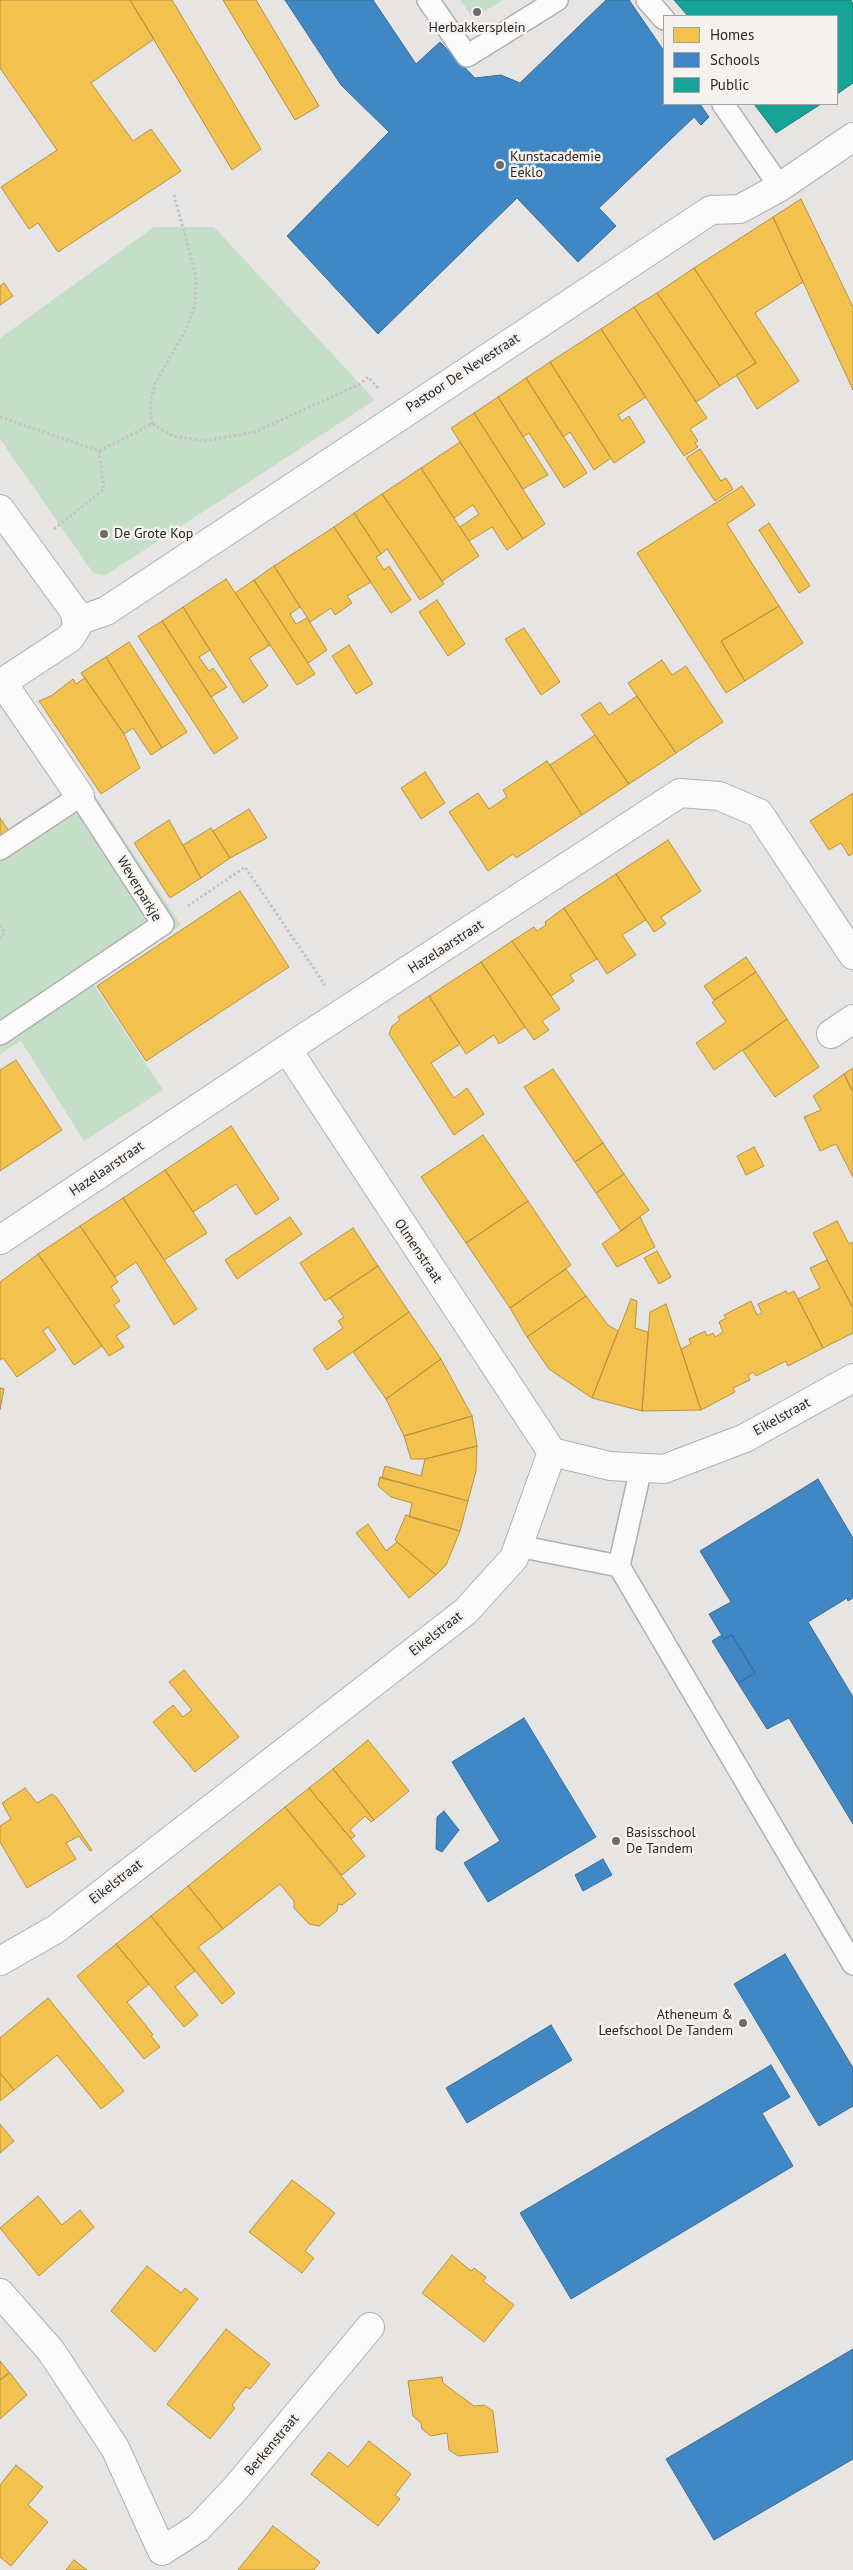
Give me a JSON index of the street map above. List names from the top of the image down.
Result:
{
  "streets": {
    "street": [
      "Pastoor De Nevestraat",
      "Hazelaarstraat",
      "Olmenstraat",
      "Eikelstraat",
      "Berkenstraat"
    ],
    "lane": ["Weverparkje"]
  },
  "crossings": [
    ["Hazelaarstraat", "Olmenstraat"],
    ["Olmenstraat", "Eikelstraat"]
  ],
  "places": [
    "Herbakkersplein",
    "Kunstacademie Eeklo",
    "De Grote Kop",
    "Basisschool De Tandem",
    "Atheneum & Leefschool De Tandem"
  ],
  "legend": ["Homes", "Schools", "Public"]
}
